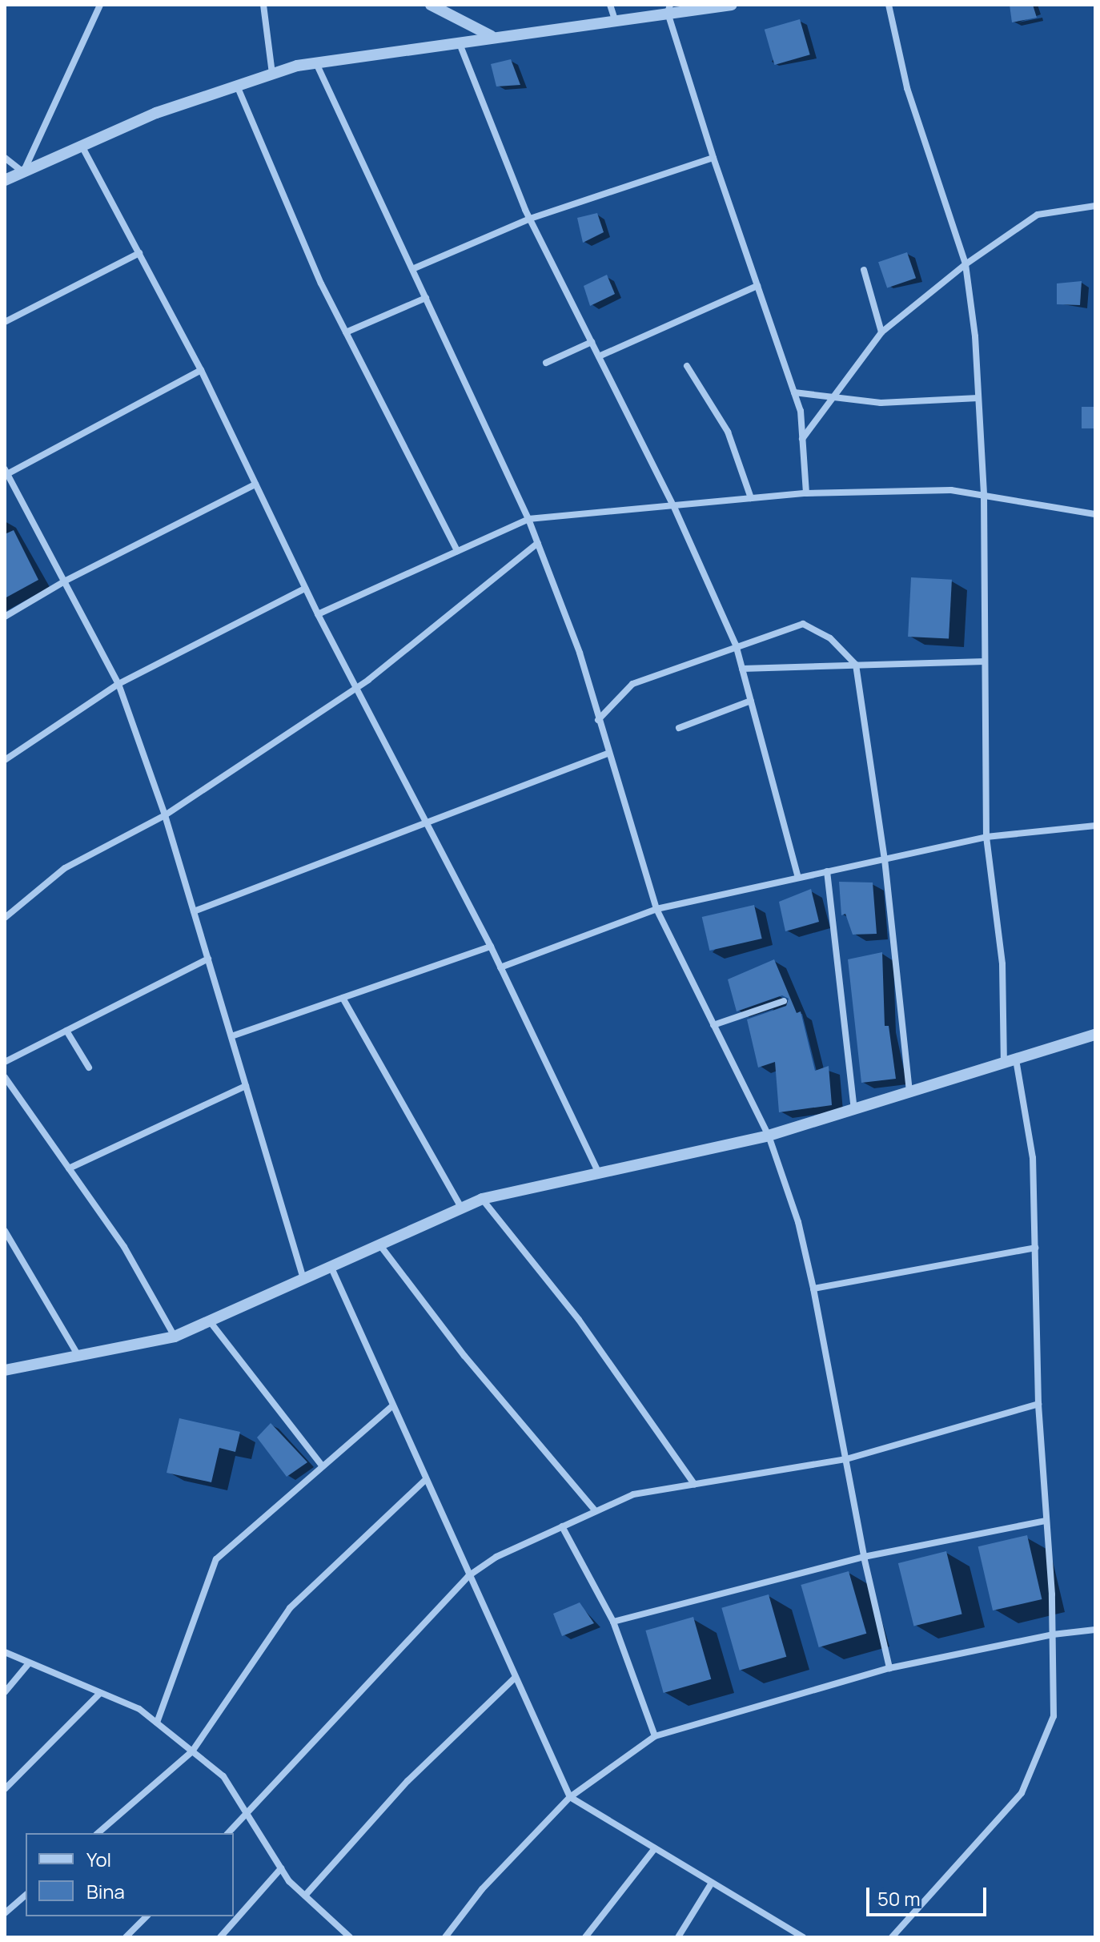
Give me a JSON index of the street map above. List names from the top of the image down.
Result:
{
  "legend": ["Yol", "Bina"],
  "scale_bar": "50 m"
}
